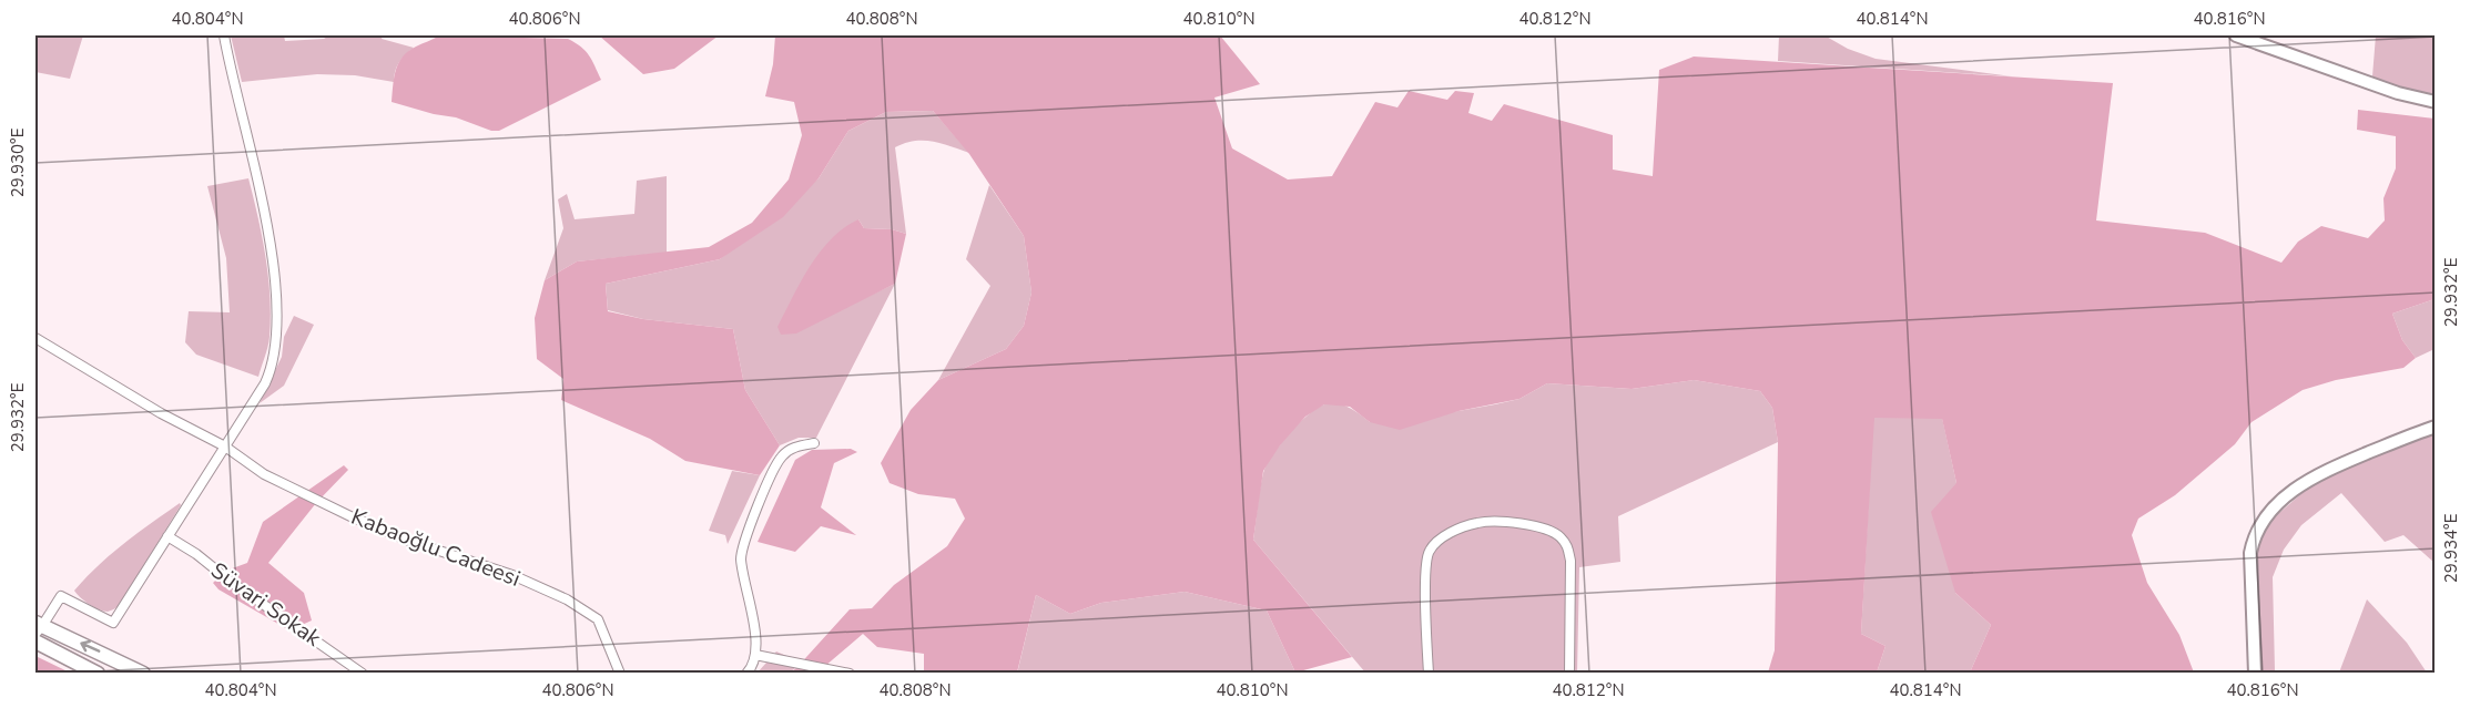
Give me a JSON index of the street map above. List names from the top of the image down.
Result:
{
  "streets": {
    "street": ["Kabaoğlu Cadeesi", "Süvari Sokak"]
  },
  "coordinates": [
    "40.804°N",
    "40.806°N",
    "40.808°N",
    "40.810°N",
    "40.812°N",
    "40.814°N",
    "40.816°N",
    "29.930°E",
    "29.932°E",
    "29.934°E"
  ]
}
